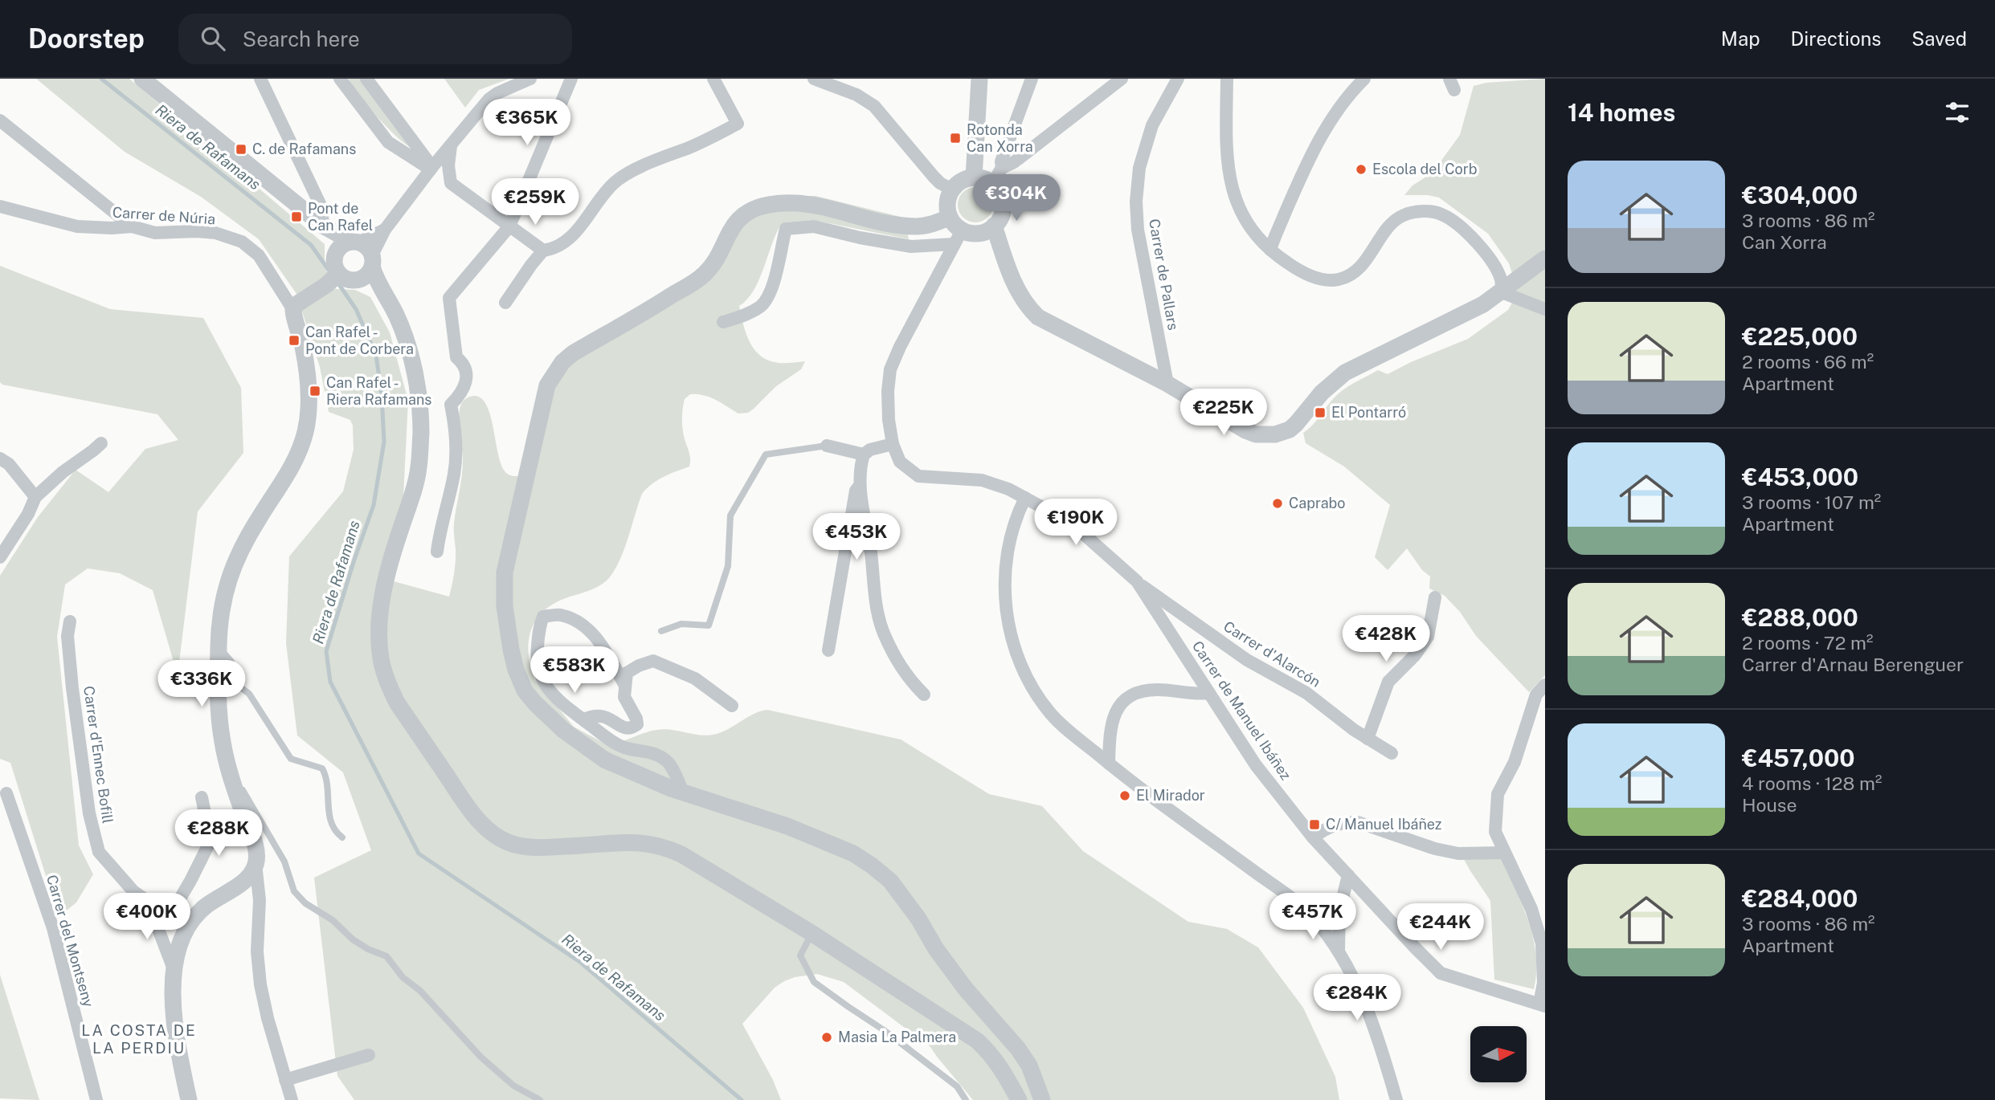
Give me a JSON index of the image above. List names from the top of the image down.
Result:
{
  "streets": {
    "street": [
      "Carrer de Núria",
      "Carrer de Pallars",
      "Carrer d'Alarcón",
      "Carrer de Manuel Ibáñez",
      "Carrer d'Ennec Bofill",
      "Carrer del Montseny"
    ]
  },
  "crossings": [
    ["Carrer d'Alarcón", "Carrer de Manuel Ibáñez"]
  ],
  "districts": ["LA COSTA DE LA PERDIU"],
  "water": ["Riera de Rafamans"],
  "places": {
    "transit": [
      "Rotonda Can Xorra",
      "C. de Rafamans",
      "Pont de Can Rafel",
      "Can Rafel - Pont de Corbera",
      "Can Rafel - Riera Rafamans",
      "El Pontarró",
      "C/ Manuel Ibáñez"
    ],
    "other": [
      "Escola del Corb",
      "Caprabo",
      "El Mirador",
      "Masia La Palmera"
    ]
  },
  "north": "right",
  "page": {
    "header": "Doorstep",
    "search": "Search here",
    "nav": ["Map", "Directions", "Saved"],
    "heading": "14 homes",
    "price": [
      "€365K",
      "€304K",
      "€259K",
      "€225K",
      "€190K",
      "€453K",
      "€428K",
      "€583K",
      "€336K",
      "€288K",
      "€400K",
      "€457K",
      "€244K",
      "€284K"
    ],
    "list": [
      {
        "name": "€304,000",
        "note": "3 rooms · 86 m² · Can Xorra"
      },
      {
        "name": "€225,000",
        "note": "2 rooms · 66 m² · Apartment"
      },
      {
        "name": "€453,000",
        "note": "3 rooms · 107 m² · Apartment"
      },
      {
        "name": "€288,000",
        "note": "2 rooms · 72 m² · Carrer d'Arnau Berenguer"
      },
      {
        "name": "€457,000",
        "note": "4 rooms · 128 m² · House"
      },
      {
        "name": "€284,000",
        "note": "3 rooms · 86 m² · Apartment"
      }
    ]
  }
}
